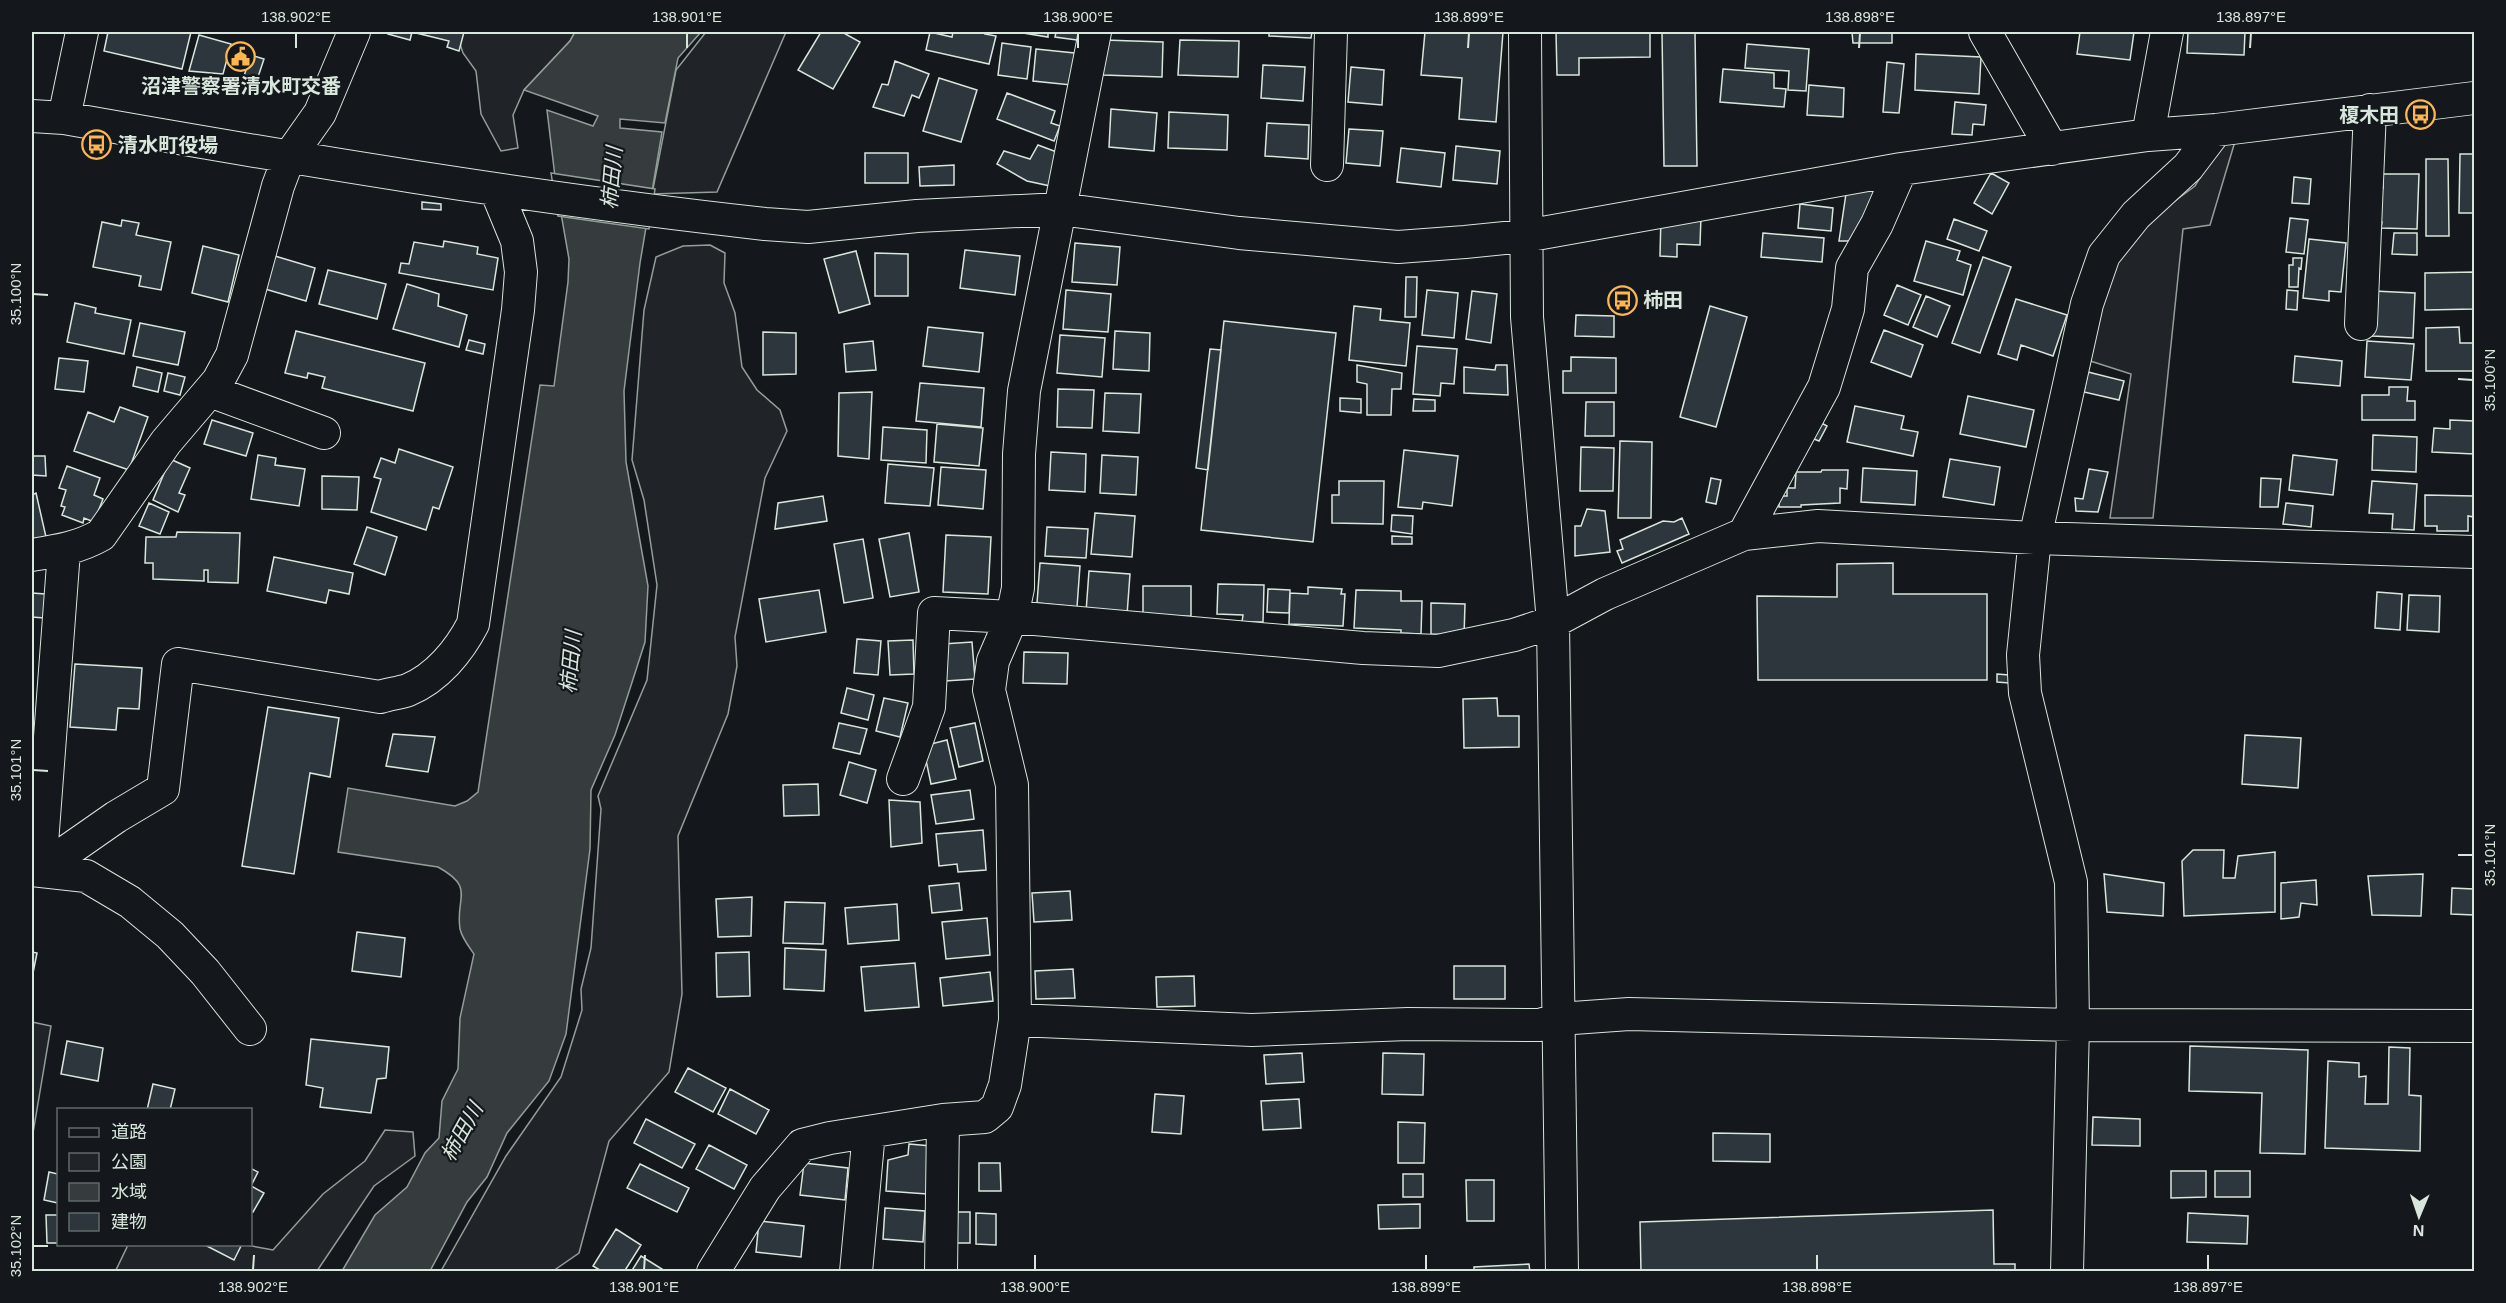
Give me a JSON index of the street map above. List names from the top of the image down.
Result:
{
  "water": ["柿田川"],
  "places": {
    "public building": ["沼津警察署清水町交番"],
    "bus stop": ["榎木田", "清水町役場", "柿田"]
  },
  "legend": [
    "道路",
    "公園",
    "水域",
    "建物"
  ],
  "north": "bottom",
  "coordinates": [
    "138.902°E",
    "138.901°E",
    "138.900°E",
    "138.899°E",
    "138.898°E",
    "138.897°E",
    "35.100°N",
    "35.101°N",
    "35.102°N"
  ]
}
